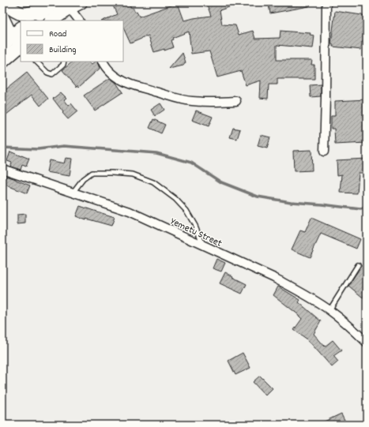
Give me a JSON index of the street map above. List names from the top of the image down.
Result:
{
  "streets": {
    "street": ["Yemetu Street"]
  },
  "legend": ["Road", "Building"]
}
